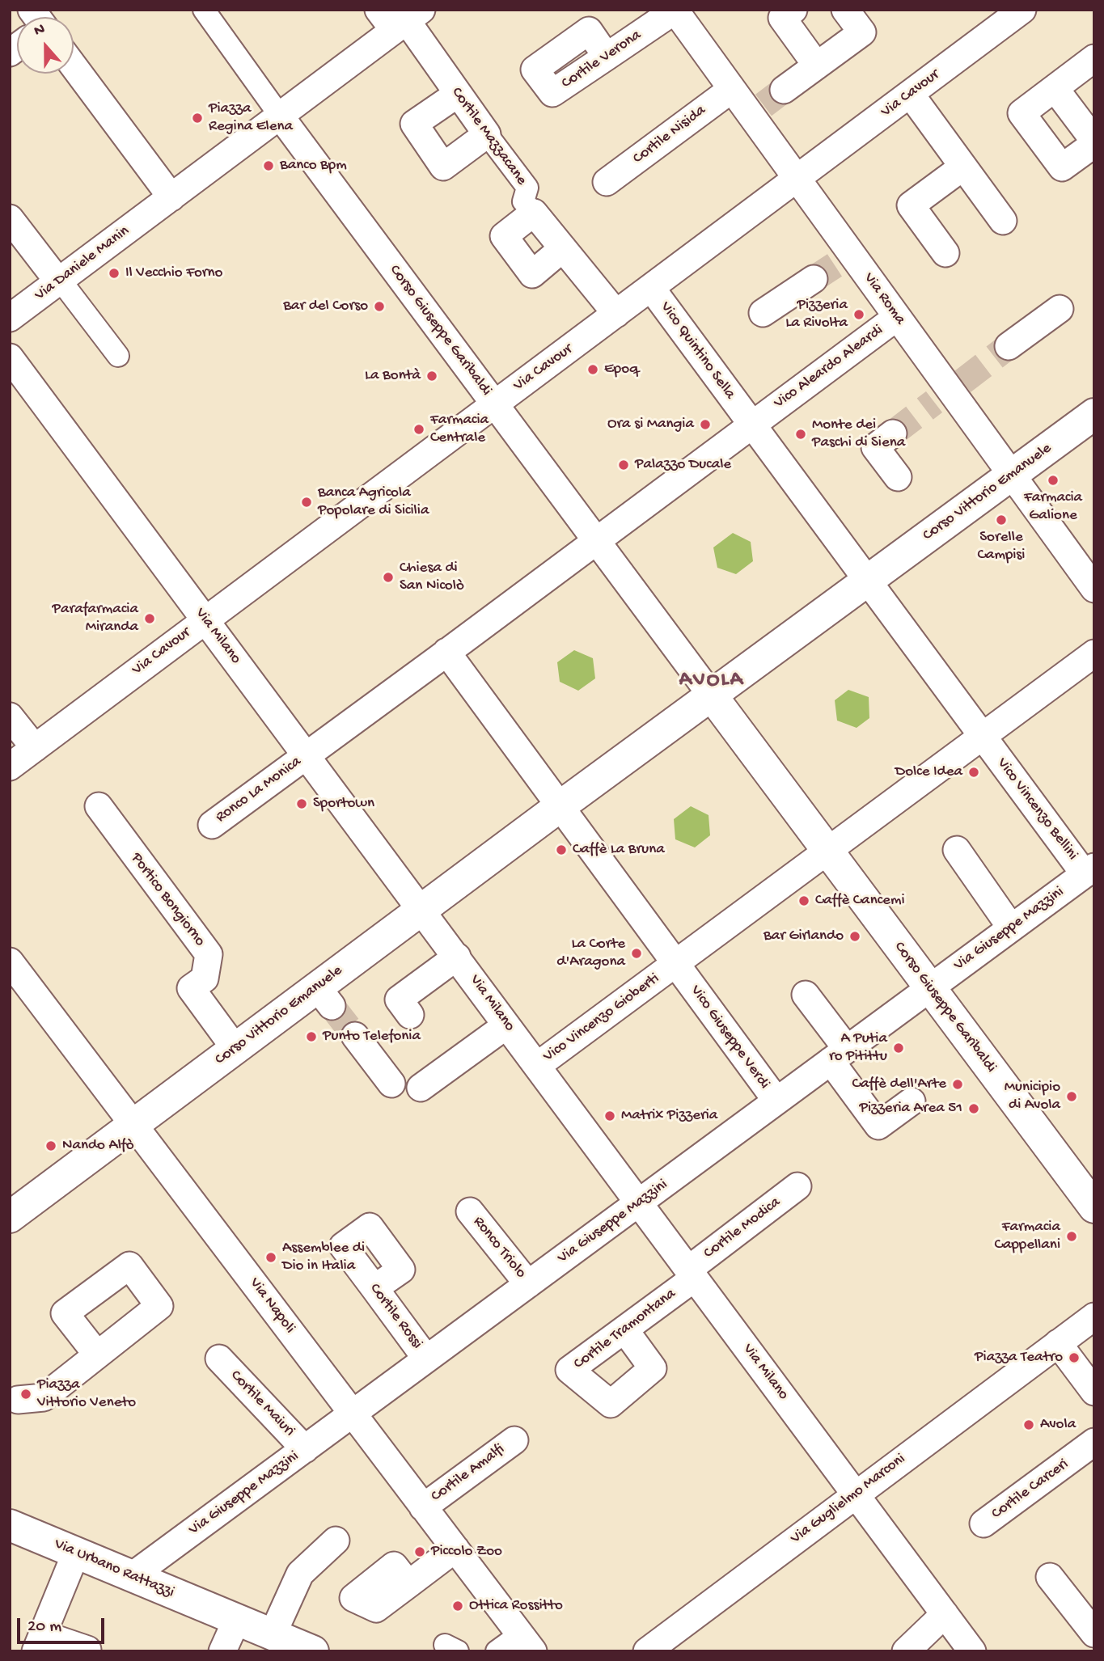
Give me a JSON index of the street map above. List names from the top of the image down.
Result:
{
  "streets": {
    "street": [
      "Cortile Verona",
      "Via Cavour",
      "Cortile Nisida",
      "Cortile Mazzacane",
      "Via Daniele Manin",
      "Via Roma",
      "Corso Giuseppe Garibaldi",
      "Vico Quintino Sella",
      "Vico Aleardo Aleardi",
      "Corso Vittorio Emanuele",
      "Via Milano",
      "Ronco La Monica",
      "Vico Vincenzo Bellini",
      "Portico Bongiorno",
      "Via Giuseppe Mazzini",
      "Vico Vincenzo Gioberti",
      "Vico Giuseppe Verdi",
      "Cortile Modica",
      "Ronco Triolo",
      "Via Napoli",
      "Cortile Rossi",
      "Cortile Tramontana",
      "Cortile Maiuri",
      "Cortile Amalfi",
      "Cortile Carceri",
      "Via Guglielmo Marconi",
      "Via Urbano Rattazzi"
    ]
  },
  "crossings": [
    ["Cortile Verona", "Via Roma"],
    ["Via Cavour", "Cortile Mazzacane"],
    ["Via Cavour", "Via Roma"],
    ["Via Cavour", "Corso Giuseppe Garibaldi"],
    ["Via Cavour", "Vico Quintino Sella"],
    ["Via Cavour", "Via Milano"],
    ["Cortile Nisida", "Via Roma"],
    ["Cortile Mazzacane", "Via Daniele Manin"],
    ["Via Daniele Manin", "Corso Giuseppe Garibaldi"],
    ["Via Roma", "Vico Aleardo Aleardi"],
    ["Via Roma", "Corso Vittorio Emanuele"],
    ["Corso Giuseppe Garibaldi", "Vico Aleardo Aleardi"],
    ["Corso Giuseppe Garibaldi", "Corso Vittorio Emanuele"],
    ["Corso Giuseppe Garibaldi", "Ronco La Monica"],
    ["Corso Giuseppe Garibaldi", "Via Giuseppe Mazzini"],
    ["Corso Giuseppe Garibaldi", "Vico Vincenzo Gioberti"],
    ["Vico Quintino Sella", "Vico Aleardo Aleardi"],
    ["Vico Quintino Sella", "Corso Vittorio Emanuele"],
    ["Vico Quintino Sella", "Vico Vincenzo Bellini"],
    ["Vico Aleardo Aleardi", "Ronco La Monica"],
    ["Corso Vittorio Emanuele", "Via Milano"],
    ["Corso Vittorio Emanuele", "Vico Vincenzo Bellini"],
    ["Corso Vittorio Emanuele", "Portico Bongiorno"],
    ["Corso Vittorio Emanuele", "Vico Giuseppe Verdi"],
    ["Corso Vittorio Emanuele", "Via Napoli"],
    ["Via Milano", "Ronco La Monica"],
    ["Via Milano", "Via Giuseppe Mazzini"],
    ["Via Milano", "Vico Vincenzo Gioberti"],
    ["Via Milano", "Cortile Modica"],
    ["Via Milano", "Cortile Tramontana"],
    ["Via Milano", "Via Guglielmo Marconi"],
    ["Ronco La Monica", "Vico Giuseppe Verdi"],
    ["Vico Vincenzo Bellini", "Via Giuseppe Mazzini"],
    ["Vico Vincenzo Bellini", "Vico Vincenzo Gioberti"],
    ["Via Giuseppe Mazzini", "Vico Giuseppe Verdi"],
    ["Via Giuseppe Mazzini", "Ronco Triolo"],
    ["Via Giuseppe Mazzini", "Via Napoli"],
    ["Via Giuseppe Mazzini", "Cortile Rossi"],
    ["Via Giuseppe Mazzini", "Cortile Maiuri"],
    ["Via Giuseppe Mazzini", "Via Urbano Rattazzi"],
    ["Vico Vincenzo Gioberti", "Vico Giuseppe Verdi"],
    ["Cortile Modica", "Cortile Tramontana"],
    ["Via Napoli", "Cortile Amalfi"]
  ],
  "districts": ["AVOLA"],
  "places": [
    "Piazza Regina Elena",
    "Banco Bpm",
    "Il Vecchio Forno",
    "Bar del Corso",
    "Pizzeria La Rivolta",
    "Epoq",
    "La Bontà",
    "Ora si Mangia",
    "Farmacia Centrale",
    "Monte dei Paschi di Siena",
    "Palazzo Ducale",
    "Farmacia Galione",
    "Banca Agricola Popolare di Sicilia",
    "Sorelle Campisi",
    "Chiesa di San Nicolò",
    "Parafarmacia Miranda",
    "Dolce Idea",
    "Sportown",
    "Caffè La Bruna",
    "Caffè Cancemi",
    "Bar Girlando",
    "La Corte d'Aragona",
    "Punto Telefonia",
    "A Putia ro Pitittu",
    "Caffè dell'Arte",
    "Municipio di Avola",
    "Pizzeria Area 51",
    "Matrix Pizzeria",
    "Nando Alfò",
    "Farmacia Cappellani",
    "Assemblee di Dio in Italia",
    "Piazza Teatro",
    "Piazza Vittorio Veneto",
    "Avola",
    "Piccolo Zoo",
    "Ottica Rossitto"
  ],
  "scale_bar": "20 m",
  "north": "top"
}
